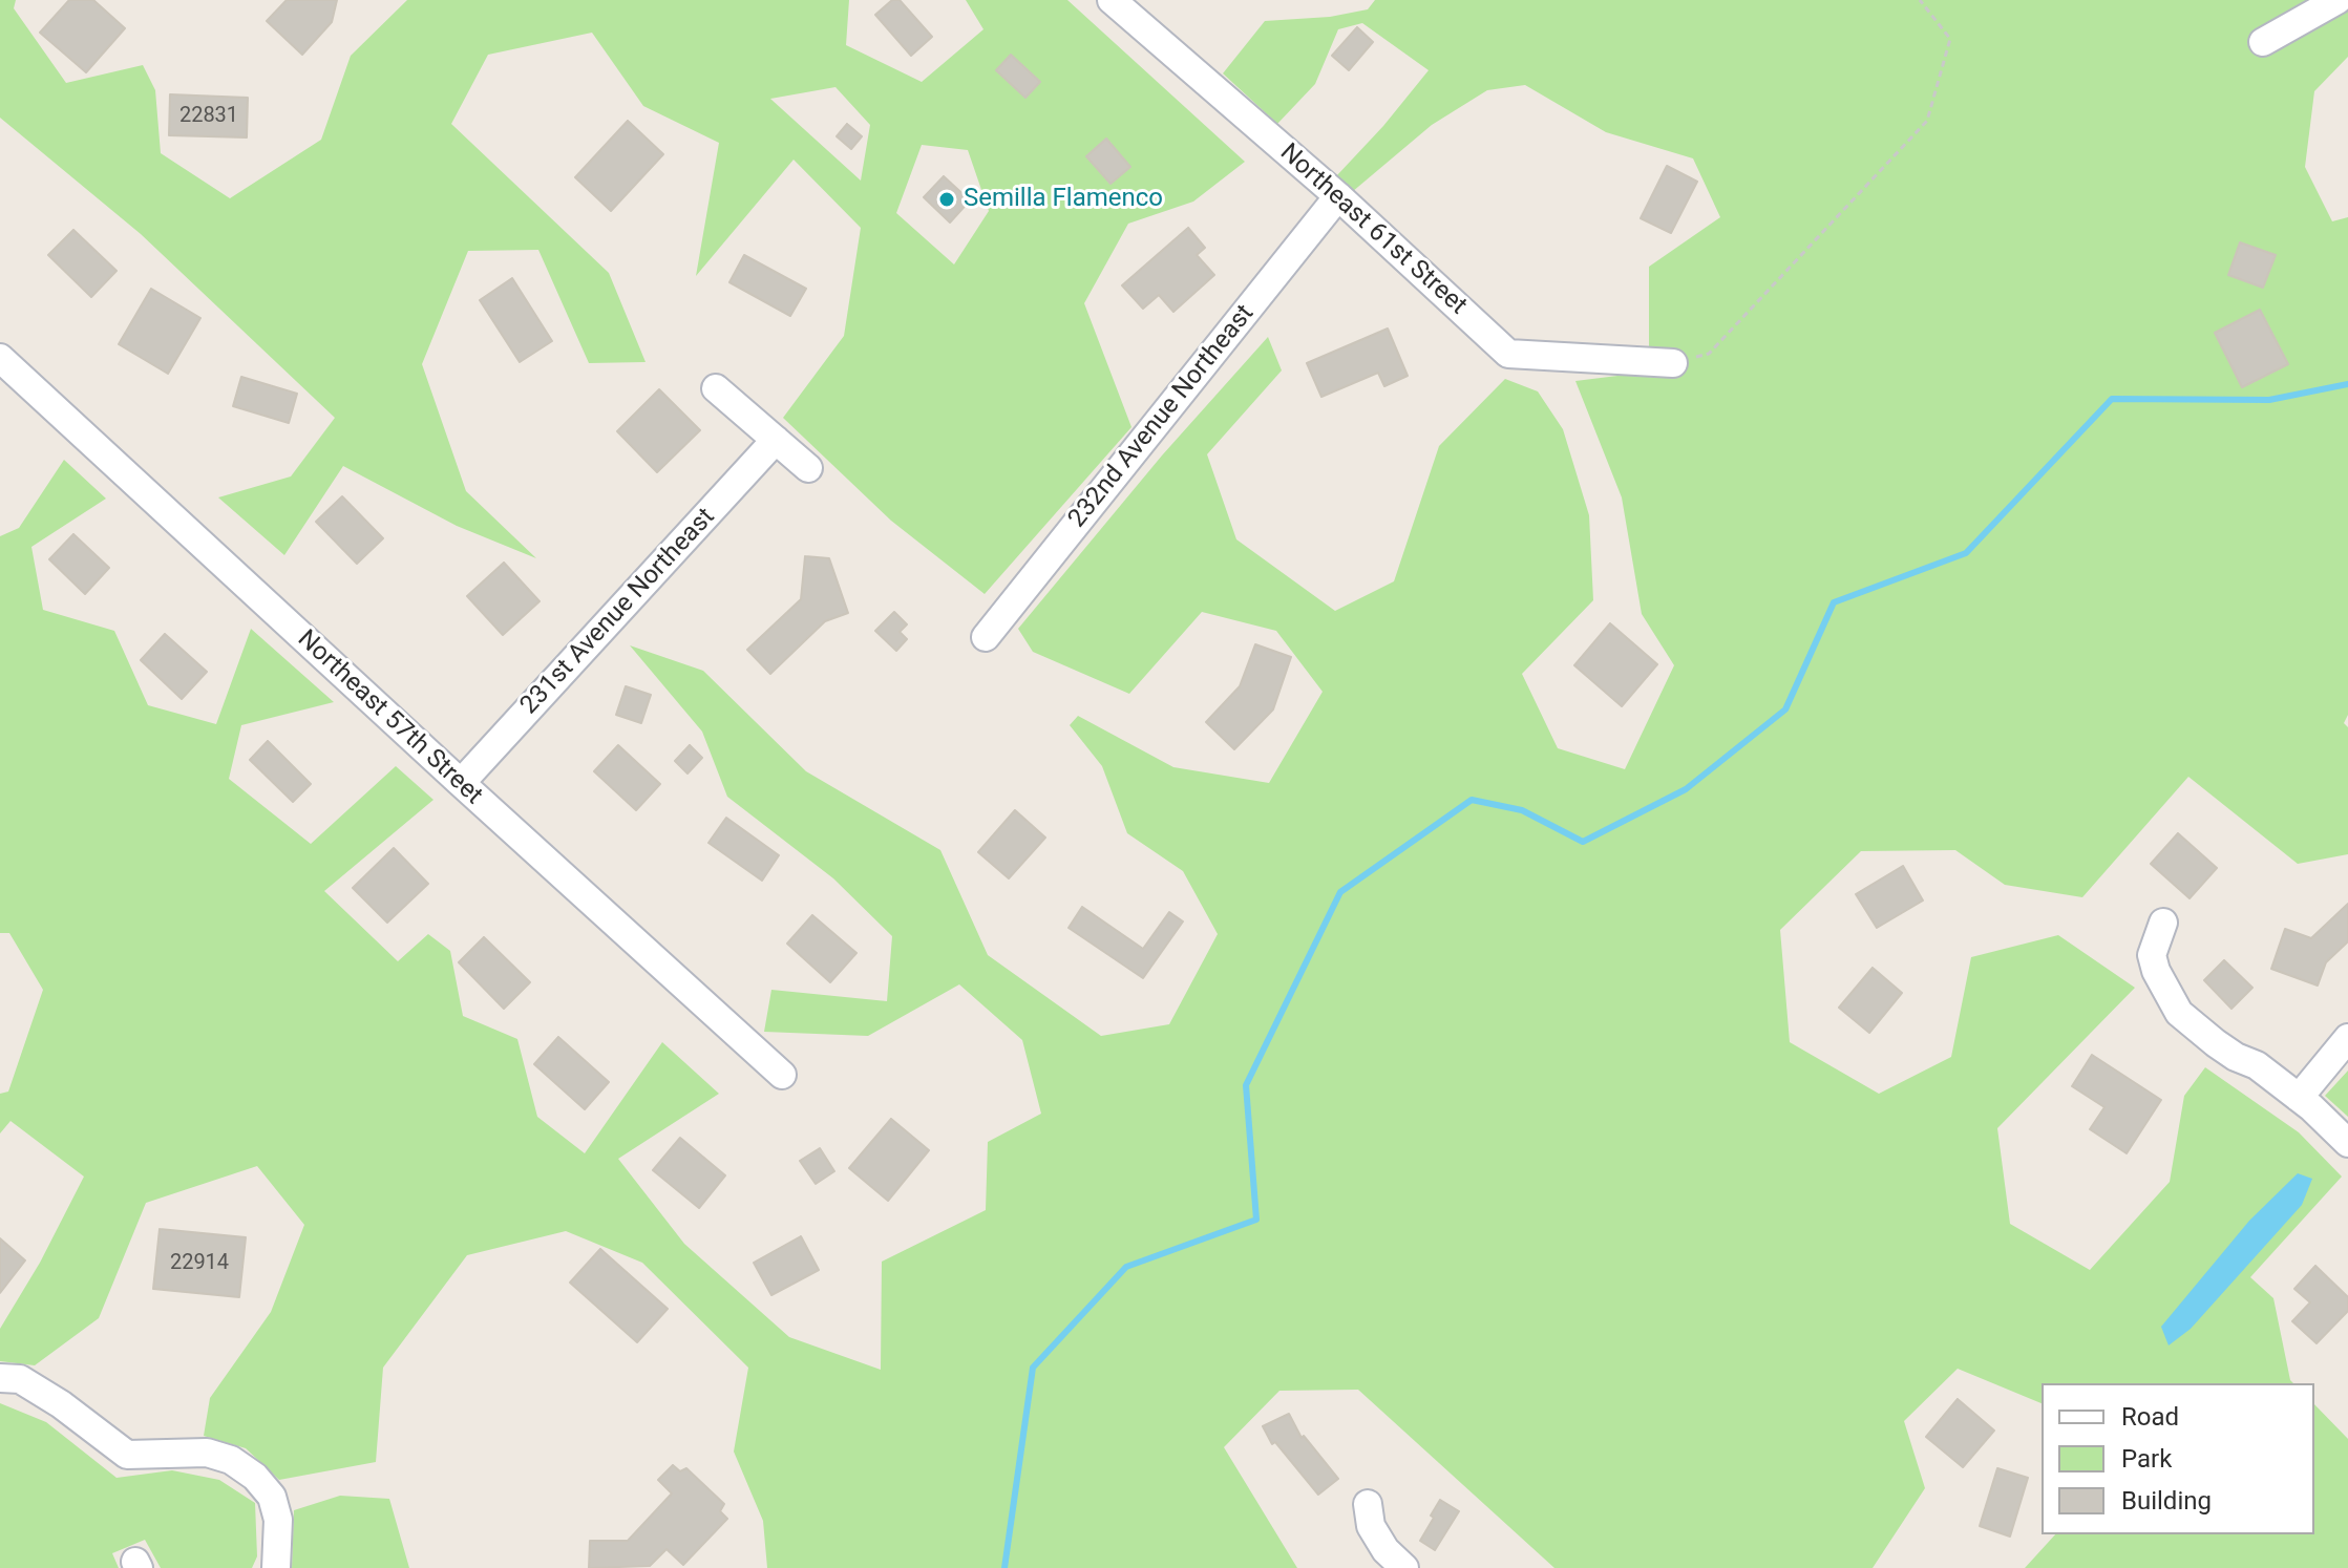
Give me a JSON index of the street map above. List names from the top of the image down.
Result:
{
  "streets": {
    "street": [
      "Northeast 61st Street",
      "232nd Avenue Northeast",
      "231st Avenue Northeast",
      "Northeast 57th Street"
    ]
  },
  "crossings": [
    ["Northeast 61st Street", "232nd Avenue Northeast"],
    ["231st Avenue Northeast", "Northeast 57th Street"]
  ],
  "places": ["Semilla Flamenco"],
  "house_numbers": ["22831", "22914"],
  "legend": ["Road", "Park", "Building"]
}
